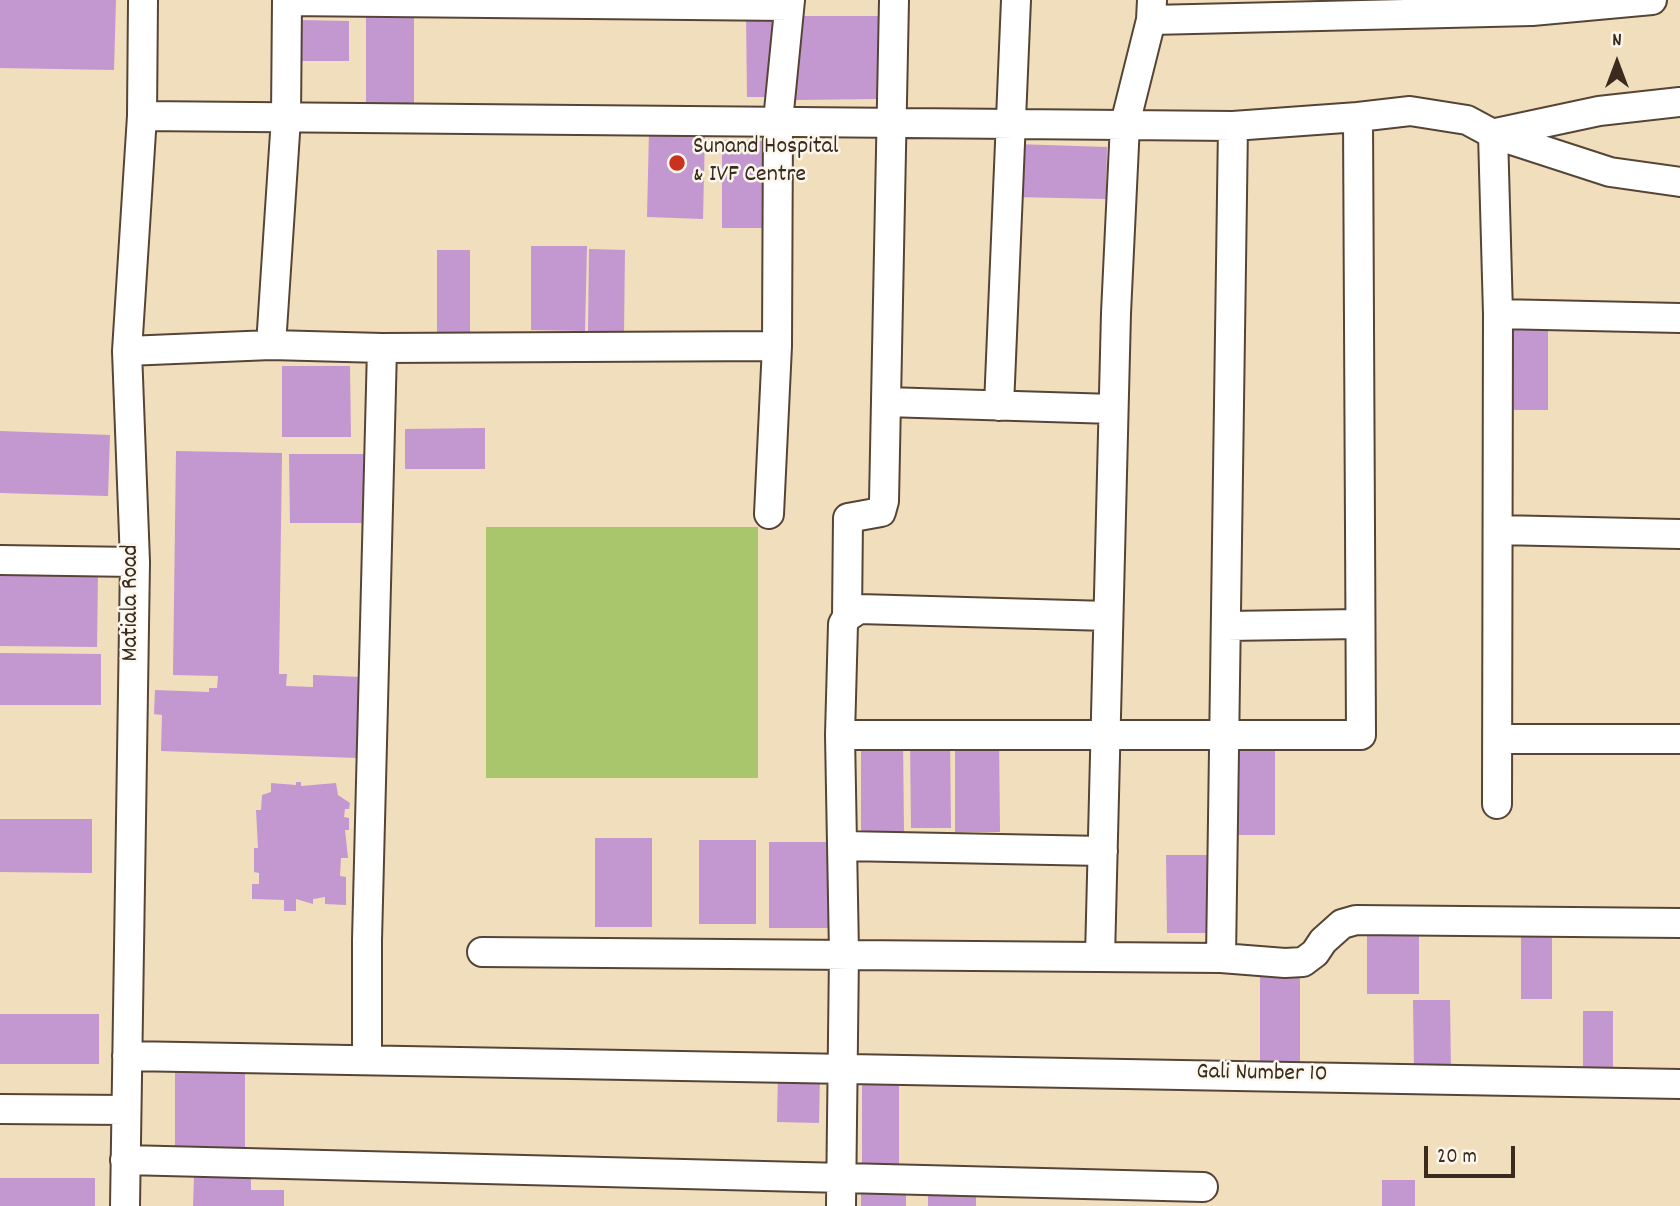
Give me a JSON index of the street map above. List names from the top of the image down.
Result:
{
  "streets": {
    "street": ["Matiala Road", "Gali Number 10"]
  },
  "crossings": [
    ["Matiala Road", "Gali Number 10"]
  ],
  "places": ["Sunand Hospital & IVF Centre"],
  "scale_bar": "20 m",
  "north": "top"
}
